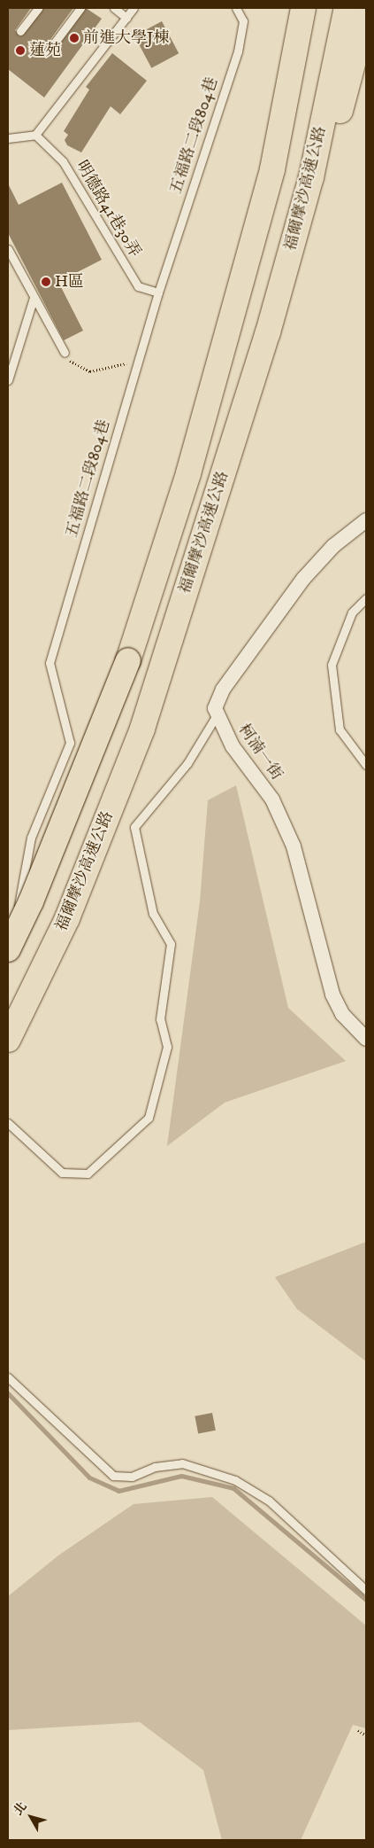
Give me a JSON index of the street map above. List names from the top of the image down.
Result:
{
  "streets": {
    "highway": ["福爾摩沙高速公路"],
    "street": ["柯湳一街"],
    "lane": ["五福路二段804巷", "明德路41巷30弄"]
  },
  "crossings": [
    ["五福路二段804巷", "明德路41巷30弄"]
  ],
  "places": ["前進大學J棟", "蓮苑", "H區"],
  "north": "top left"
}
